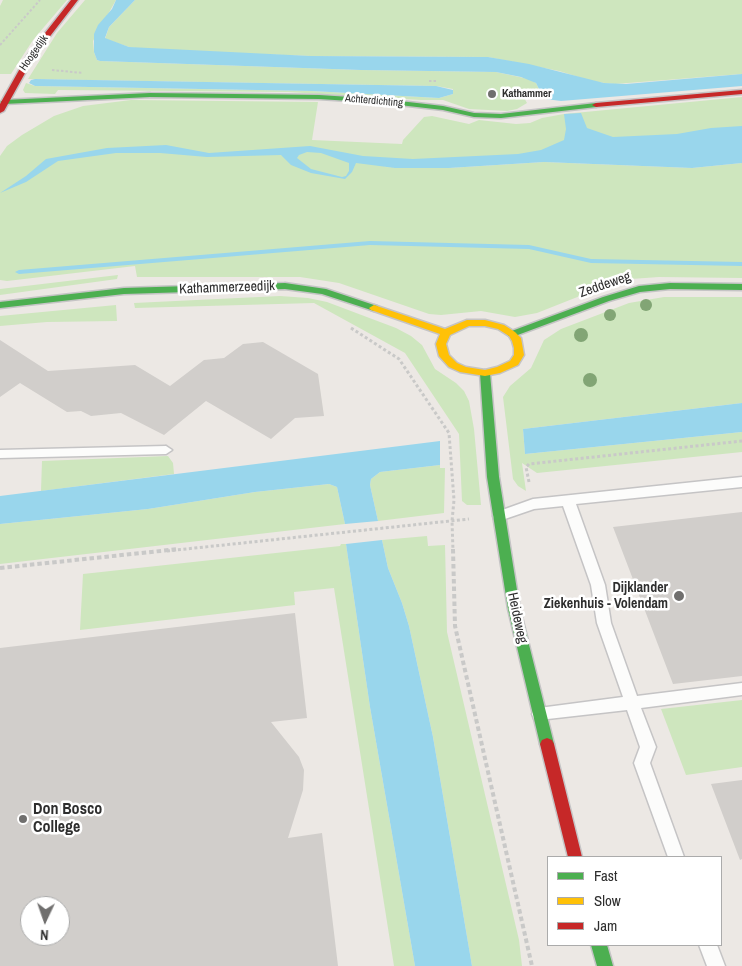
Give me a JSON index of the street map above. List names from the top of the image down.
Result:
{
  "streets": {
    "street": [
      "Hoogedijk",
      "Achterdichting",
      "Zeddeweg",
      "Kathammerzeedijk",
      "Heideweg"
    ]
  },
  "crossings": [
    ["Hoogedijk", "Achterdichting"],
    ["Zeddeweg", "Kathammerzeedijk"],
    ["Zeddeweg", "Heideweg"],
    ["Kathammerzeedijk", "Heideweg"]
  ],
  "places": ["Kathammer", "Dijklander Ziekenhuis - Volendam", "Don Bosco College"],
  "legend": ["Fast", "Slow", "Jam"],
  "north": "bottom"
}
